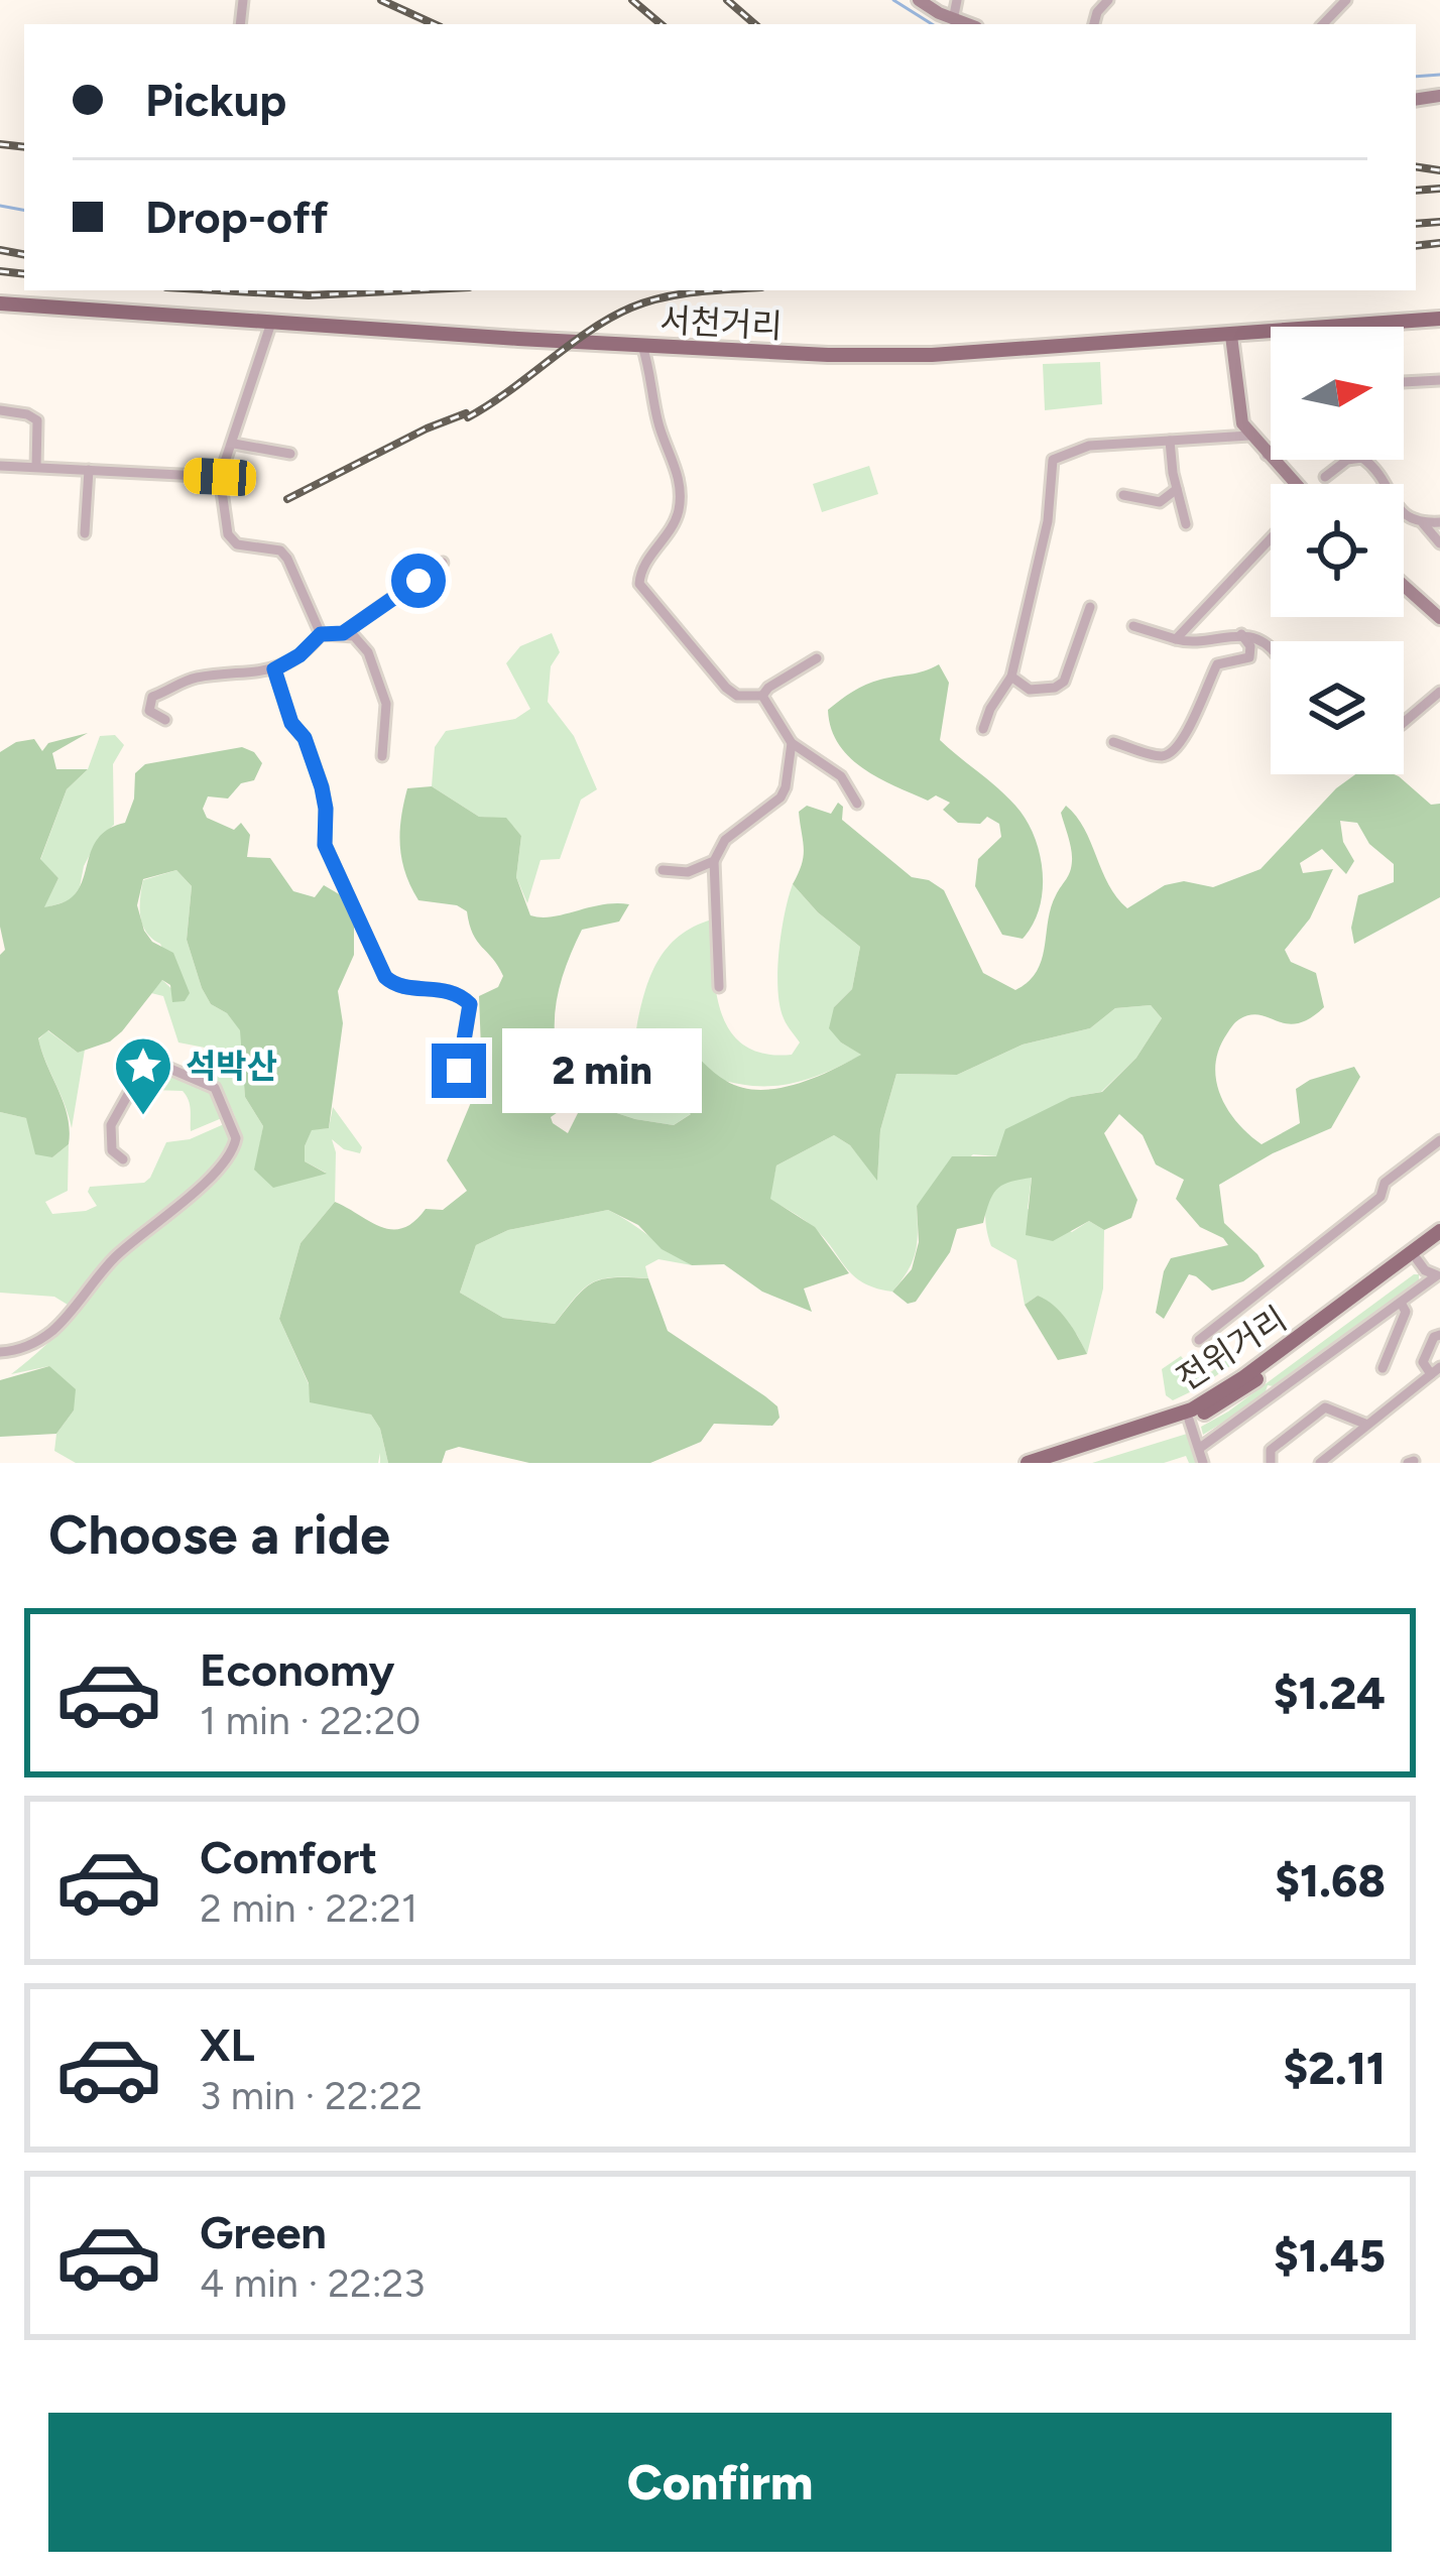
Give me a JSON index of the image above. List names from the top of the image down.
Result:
{
  "streets": {
    "main road": ["서천거리", "전위거리"]
  },
  "places": {
    "place": ["석박산"]
  },
  "north": "right",
  "page": {
    "banner": ["Pickup", "Drop-off"],
    "bubble": "2 min",
    "heading": "Choose a ride",
    "list": [
      {
        "name": "Economy",
        "note": "1 min · 22:20",
        "value": "$1.24"
      },
      {
        "name": "Comfort",
        "note": "2 min · 22:21",
        "value": "$1.68"
      },
      {
        "name": "XL",
        "note": "3 min · 22:22",
        "value": "$2.11"
      },
      {
        "name": "Green",
        "note": "4 min · 22:23",
        "value": "$1.45"
      }
    ],
    "buttons": "Confirm"
  }
}
